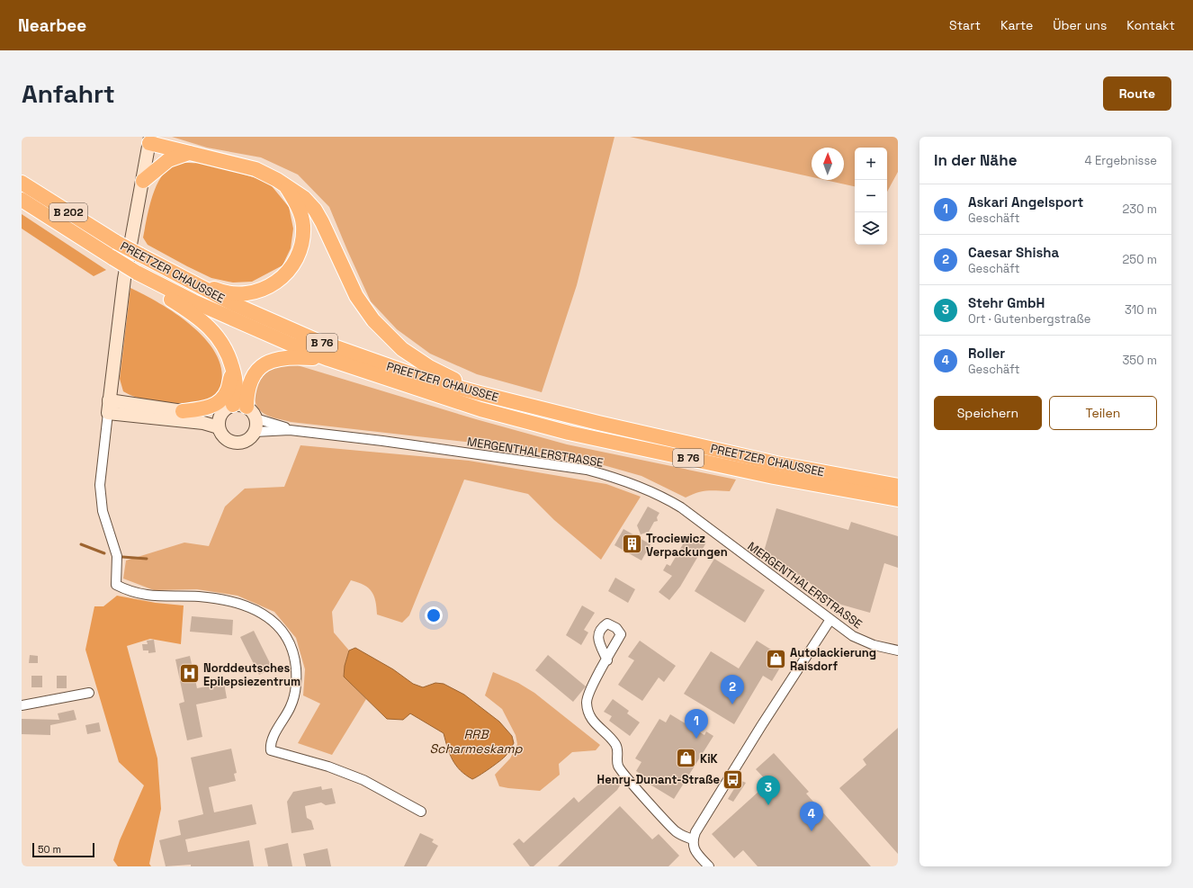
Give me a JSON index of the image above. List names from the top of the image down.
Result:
{
  "streets": {
    "highway": ["B 202", "PREETZER CHAUSSEE", "B 76"],
    "street": ["MERGENTHALERSTRASSE"]
  },
  "crossings": [
    ["PREETZER CHAUSSEE", "B 76"],
    ["B 76", "MERGENTHALERSTRASSE"]
  ],
  "water": ["RRB Scharmeskamp"],
  "places": {
    "building": ["Trociewicz Verpackungen"],
    "shop": ["Autolackierung Raisdorf", "KiK"],
    "hospital": ["Norddeutsches Epilepsiezentrum"],
    "bus stop": ["Henry-Dunant-Straße"]
  },
  "scale_bar": "50 m",
  "north": "top",
  "page": {
    "header": "Nearbee",
    "nav": [
      "Start",
      "Karte",
      "Über uns",
      "Kontakt"
    ],
    "buttons": [
      "Route",
      ["Speichern", "Teilen"]
    ],
    "title": "Anfahrt",
    "heading": ["In der Nähe", "4 Ergebnisse"],
    "map_buttons": ["+", "−"],
    "list": [
      {
        "mark": "1",
        "name": "Askari Angelsport",
        "note": "Geschäft",
        "value": "230 m"
      },
      {
        "mark": "2",
        "name": "Caesar Shisha",
        "note": "Geschäft",
        "value": "250 m"
      },
      {
        "mark": "3",
        "name": "Stehr GmbH",
        "note": "Ort · Gutenbergstraße",
        "value": "310 m"
      },
      {
        "mark": "4",
        "name": "Roller",
        "note": "Geschäft",
        "value": "350 m"
      }
    ],
    "pins": [
      "2",
      "1",
      "3",
      "4"
    ],
    "scale": "50 m"
  }
}
